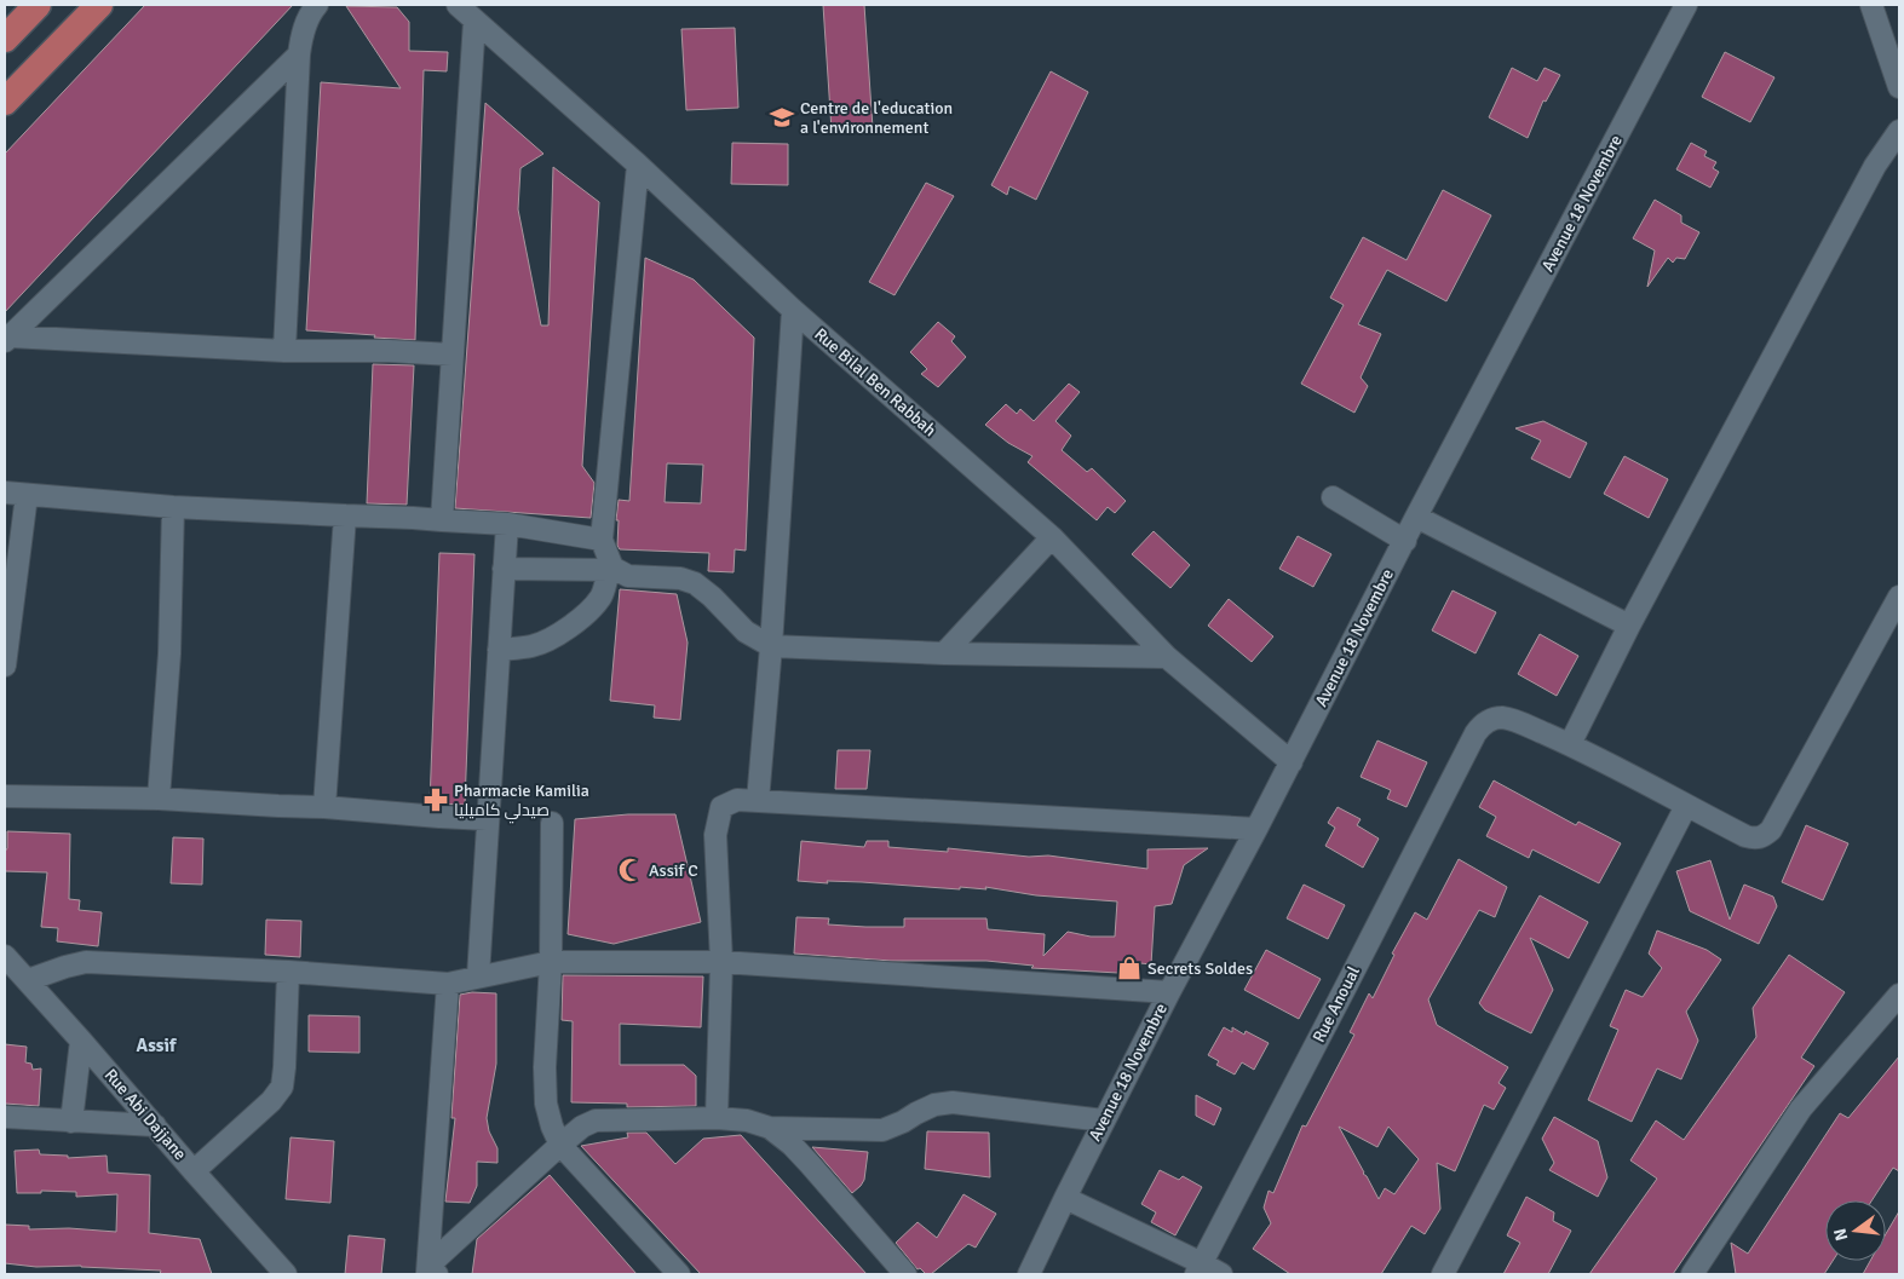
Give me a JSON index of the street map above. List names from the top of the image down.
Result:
{
  "streets": {
    "street": [
      "Avenue 18 Novembre",
      "Rue Bilal Ben Rabbah",
      "Rue Anoual",
      "Rue Abi Dajjane"
    ]
  },
  "crossings": [
    ["Avenue 18 Novembre", "Rue Bilal Ben Rabbah"]
  ],
  "districts": ["Assif"],
  "places": {
    "school or university": ["Centre de l'education a l'environnement"],
    "pharmacy": ["Pharmacie Kamilia صيدلي كاميليا"],
    "mosque": ["Assif C"],
    "shop": ["Secrets Soldes"]
  },
  "north": "left"
}
